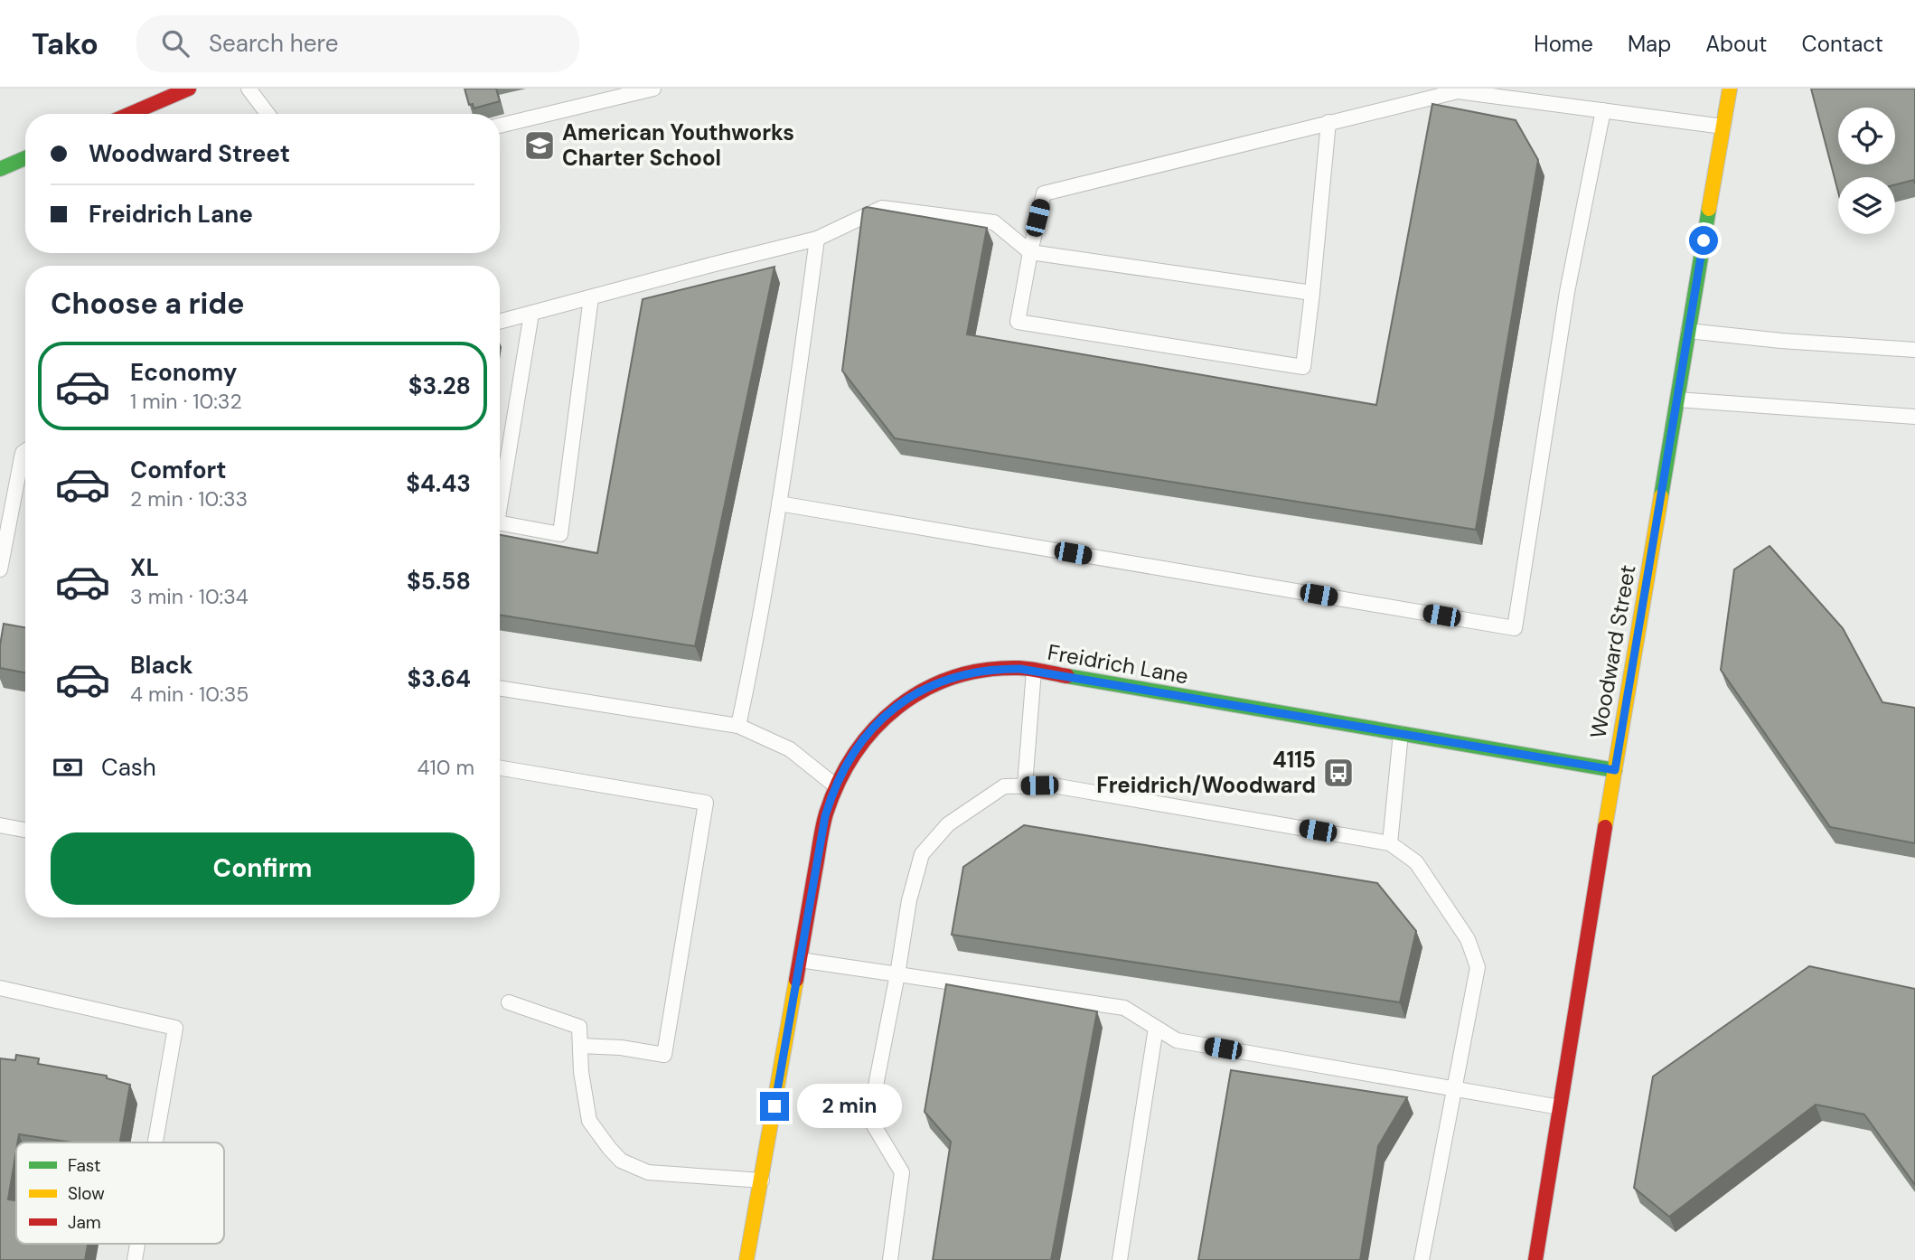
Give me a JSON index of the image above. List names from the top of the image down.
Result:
{
  "streets": {
    "street": ["Woodward Street", "Freidrich Lane"]
  },
  "crossings": [
    ["Woodward Street", "Freidrich Lane"]
  ],
  "places": {
    "school or university": ["American Youthworks Charter School"],
    "bus stop": ["4115 Freidrich/Woodward"]
  },
  "legend": ["Fast", "Slow", "Jam"],
  "page": {
    "header": "Tako",
    "search": "Search here",
    "nav": [
      "Home",
      "Map",
      "About",
      "Contact"
    ],
    "banner": ["Woodward Street", "Freidrich Lane"],
    "heading": "Choose a ride",
    "list": [
      {
        "name": "Economy",
        "note": "1 min · 10:32",
        "value": "$3.28"
      },
      {
        "name": "Comfort",
        "note": "2 min · 10:33",
        "value": "$4.43"
      },
      {
        "name": "XL",
        "note": "3 min · 10:34",
        "value": "$5.58"
      },
      {
        "name": "Black",
        "note": "4 min · 10:35",
        "value": "$3.64"
      }
    ],
    "pay": ["Cash", "410 m"],
    "buttons": "Confirm",
    "bubble": "2 min"
  }
}
